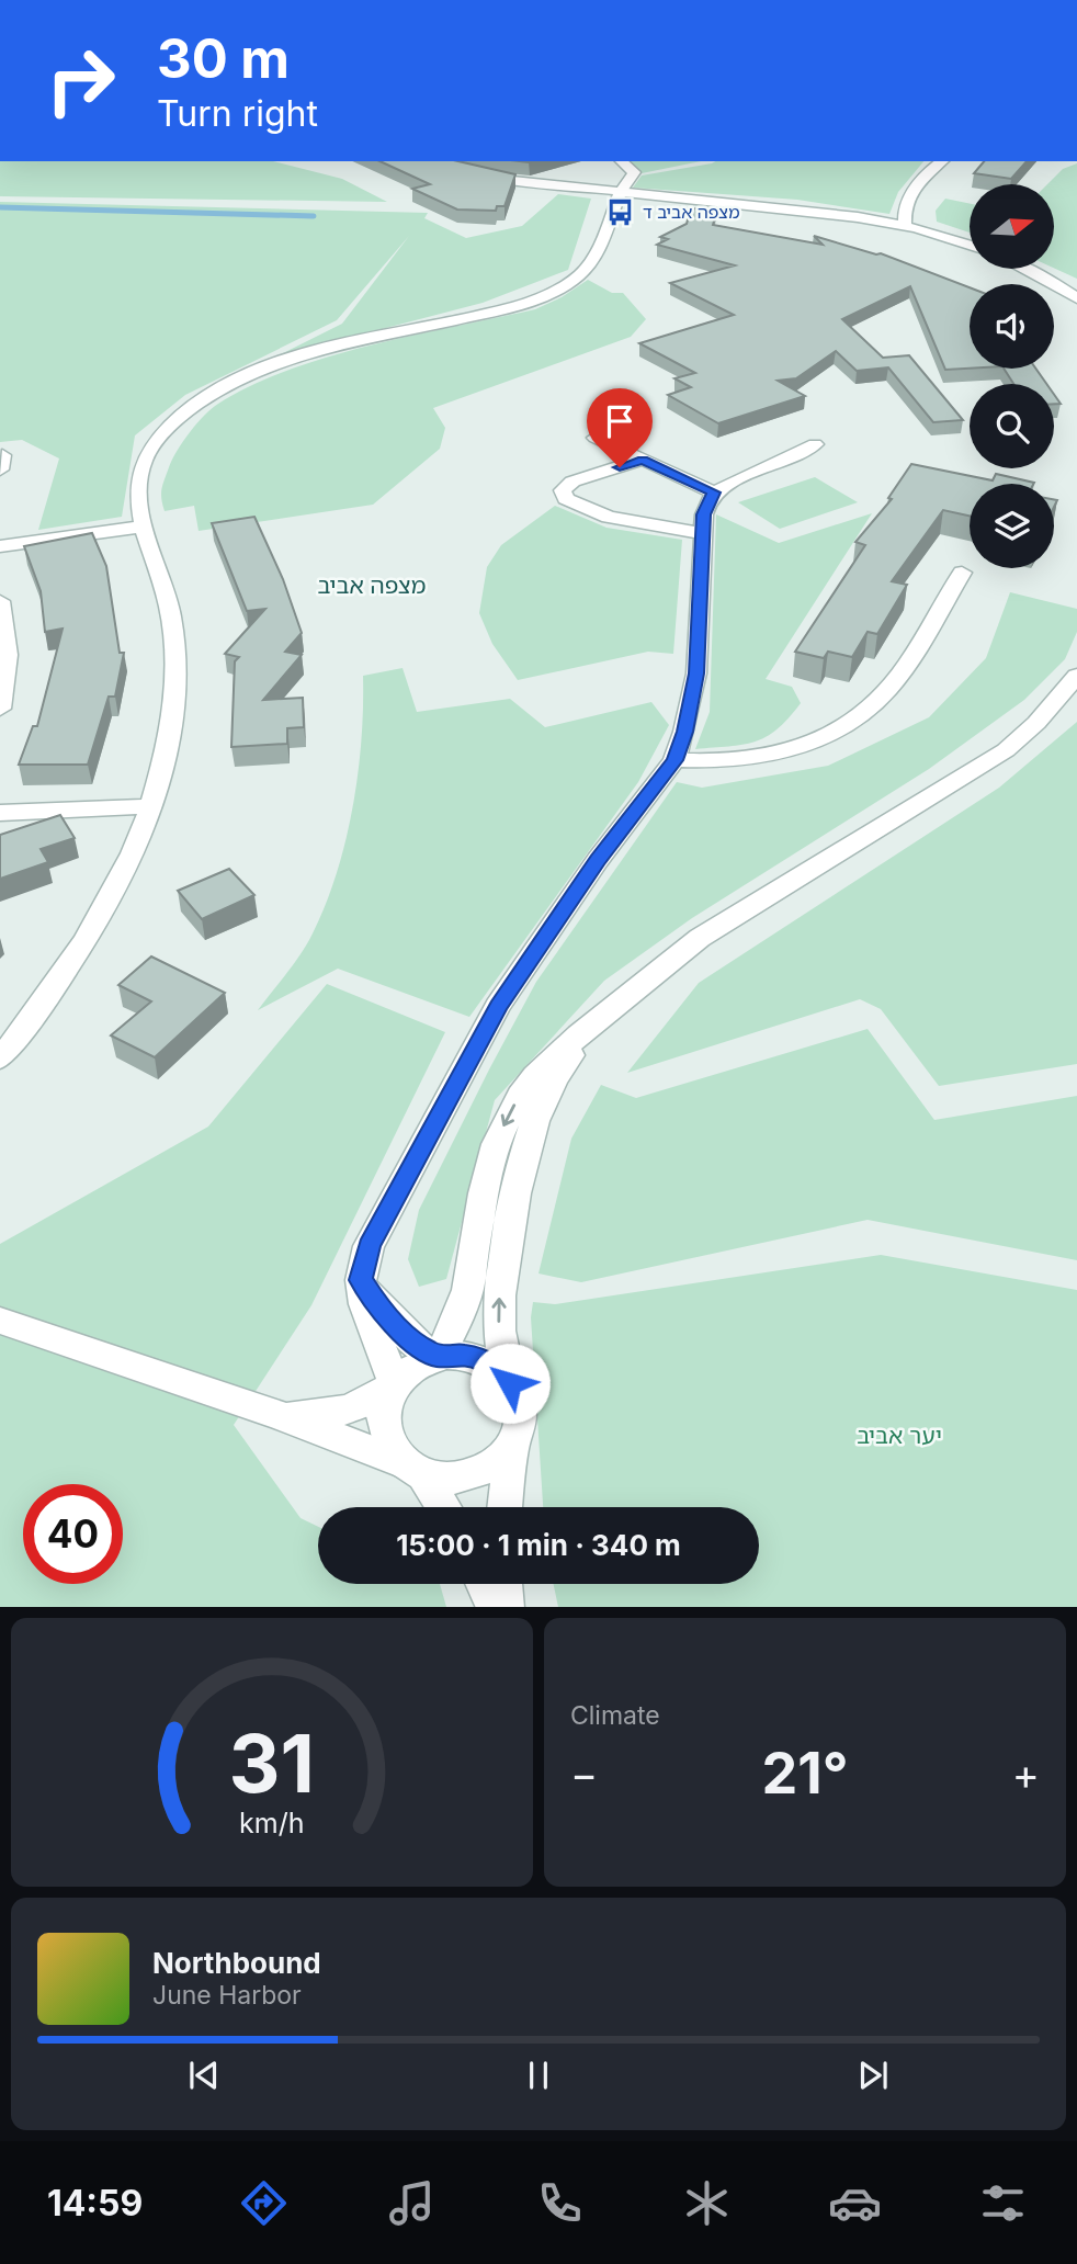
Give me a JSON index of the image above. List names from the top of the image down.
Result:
{
  "districts": ["מצפה אביב"],
  "parks": ["יער אביב"],
  "places": {
    "bus stop": ["מצפה אביב ד"]
  },
  "north": "right",
  "page": {
    "turn": ["30 m", "Turn right"],
    "limit": "40",
    "trip": "15:00 · 1 min · 340 m",
    "tile": "Climate",
    "heat": ["−", "21°", "+"],
    "song": ["Northbound", "June Harbor"],
    "tabs": "14:59",
    "gauge": ["31", "km/h"]
  }
}
